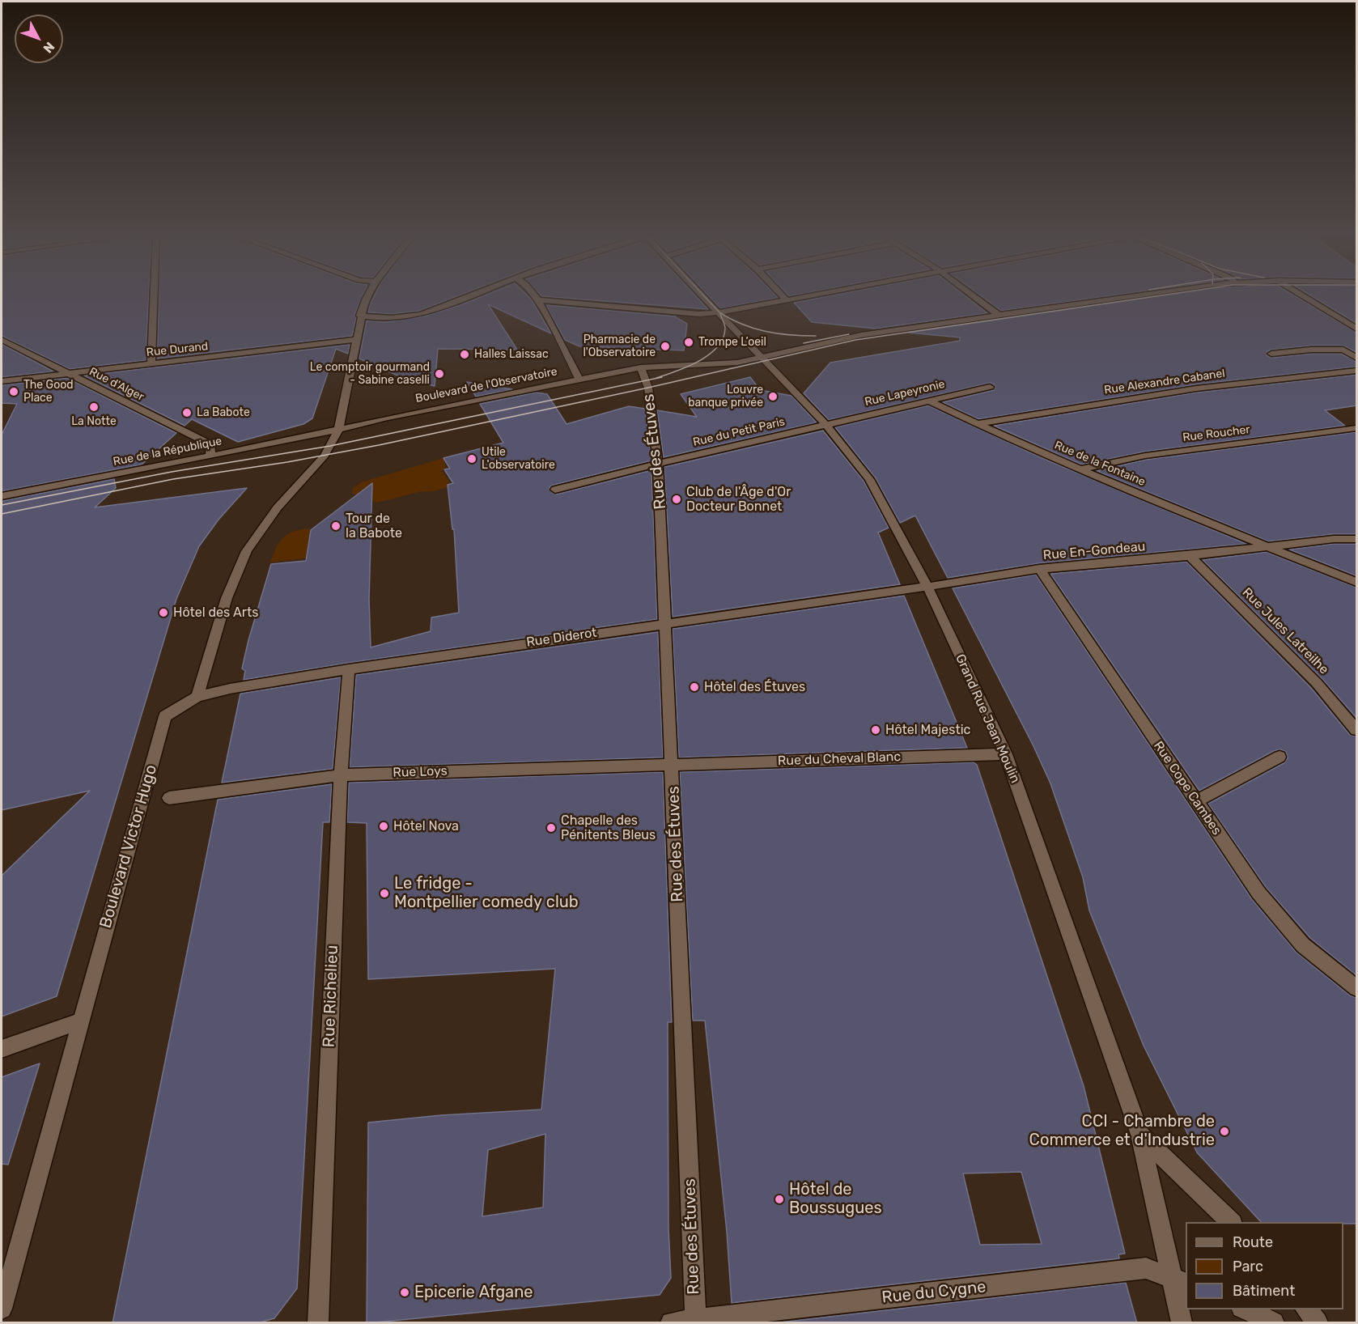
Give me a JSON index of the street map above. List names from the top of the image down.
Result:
{
  "streets": {
    "street": [
      "Rue Durand",
      "Rue Alexandre Cabanel",
      "Rue d'Alger",
      "Boulevard de l'Observatoire",
      "Rue Lapeyronie",
      "Rue du Petit Paris",
      "Rue Roucher",
      "Rue de la République",
      "Rue des Étuves",
      "Rue de la Fontaine",
      "Rue En-Gondeau",
      "Rue Jules Latreilhe",
      "Rue Diderot",
      "Grand Rue Jean Moulin",
      "Rue du Cheval Blanc",
      "Rue Loys",
      "Rue Cope Cambes",
      "Boulevard Victor Hugo",
      "Rue Richelieu",
      "Rue du Cygne"
    ]
  },
  "crossings": [
    ["Rue Durand", "Rue d'Alger"],
    ["Rue Alexandre Cabanel", "Rue de la Fontaine"],
    ["Rue d'Alger", "Rue de la République"],
    ["Boulevard de l'Observatoire", "Rue de la République"],
    ["Boulevard de l'Observatoire", "Rue des Étuves"],
    ["Boulevard de l'Observatoire", "Grand Rue Jean Moulin"],
    ["Rue Lapeyronie", "Rue du Petit Paris"],
    ["Rue Lapeyronie", "Rue de la Fontaine"],
    ["Rue Lapeyronie", "Grand Rue Jean Moulin"],
    ["Rue du Petit Paris", "Rue des Étuves"],
    ["Rue du Petit Paris", "Grand Rue Jean Moulin"],
    ["Rue Roucher", "Rue de la Fontaine"],
    ["Rue des Étuves", "Rue Diderot"],
    ["Rue des Étuves", "Rue du Cheval Blanc"],
    ["Rue des Étuves", "Rue Loys"],
    ["Rue des Étuves", "Rue du Cygne"],
    ["Rue de la Fontaine", "Rue En-Gondeau"],
    ["Rue En-Gondeau", "Rue Jules Latreilhe"],
    ["Rue En-Gondeau", "Rue Diderot"],
    ["Rue En-Gondeau", "Grand Rue Jean Moulin"],
    ["Rue En-Gondeau", "Rue Cope Cambes"],
    ["Rue Diderot", "Grand Rue Jean Moulin"],
    ["Rue Diderot", "Boulevard Victor Hugo"],
    ["Rue Diderot", "Rue Richelieu"],
    ["Grand Rue Jean Moulin", "Rue du Cheval Blanc"],
    ["Grand Rue Jean Moulin", "Rue du Cygne"],
    ["Rue du Cheval Blanc", "Rue Loys"],
    ["Rue Loys", "Rue Richelieu"]
  ],
  "places": [
    "Trompe L’oeil",
    "Pharmacie de l'Observatoire",
    "Halles Laissac",
    "Le comptoir gourmand - Sabine caselli",
    "The Good Place",
    "Louvre banque privée",
    "La Notte",
    "La Babote",
    "Utile L'observatoire",
    "Club de l'Âge d'Or Docteur Bonnet",
    "Tour de la Babote",
    "Hôtel des Arts",
    "Hôtel des Étuves",
    "Hôtel Majestic",
    "Hôtel Nova",
    "Chapelle des Pénitents Bleus",
    "Le fridge - Montpellier comedy club",
    "CCI - Chambre de Commerce et d'Industrie",
    "Hôtel de Boussugues",
    "Epicerie Afgane"
  ],
  "legend": ["Route", "Parc", "Bâtiment"],
  "north": "bottom right"
}
